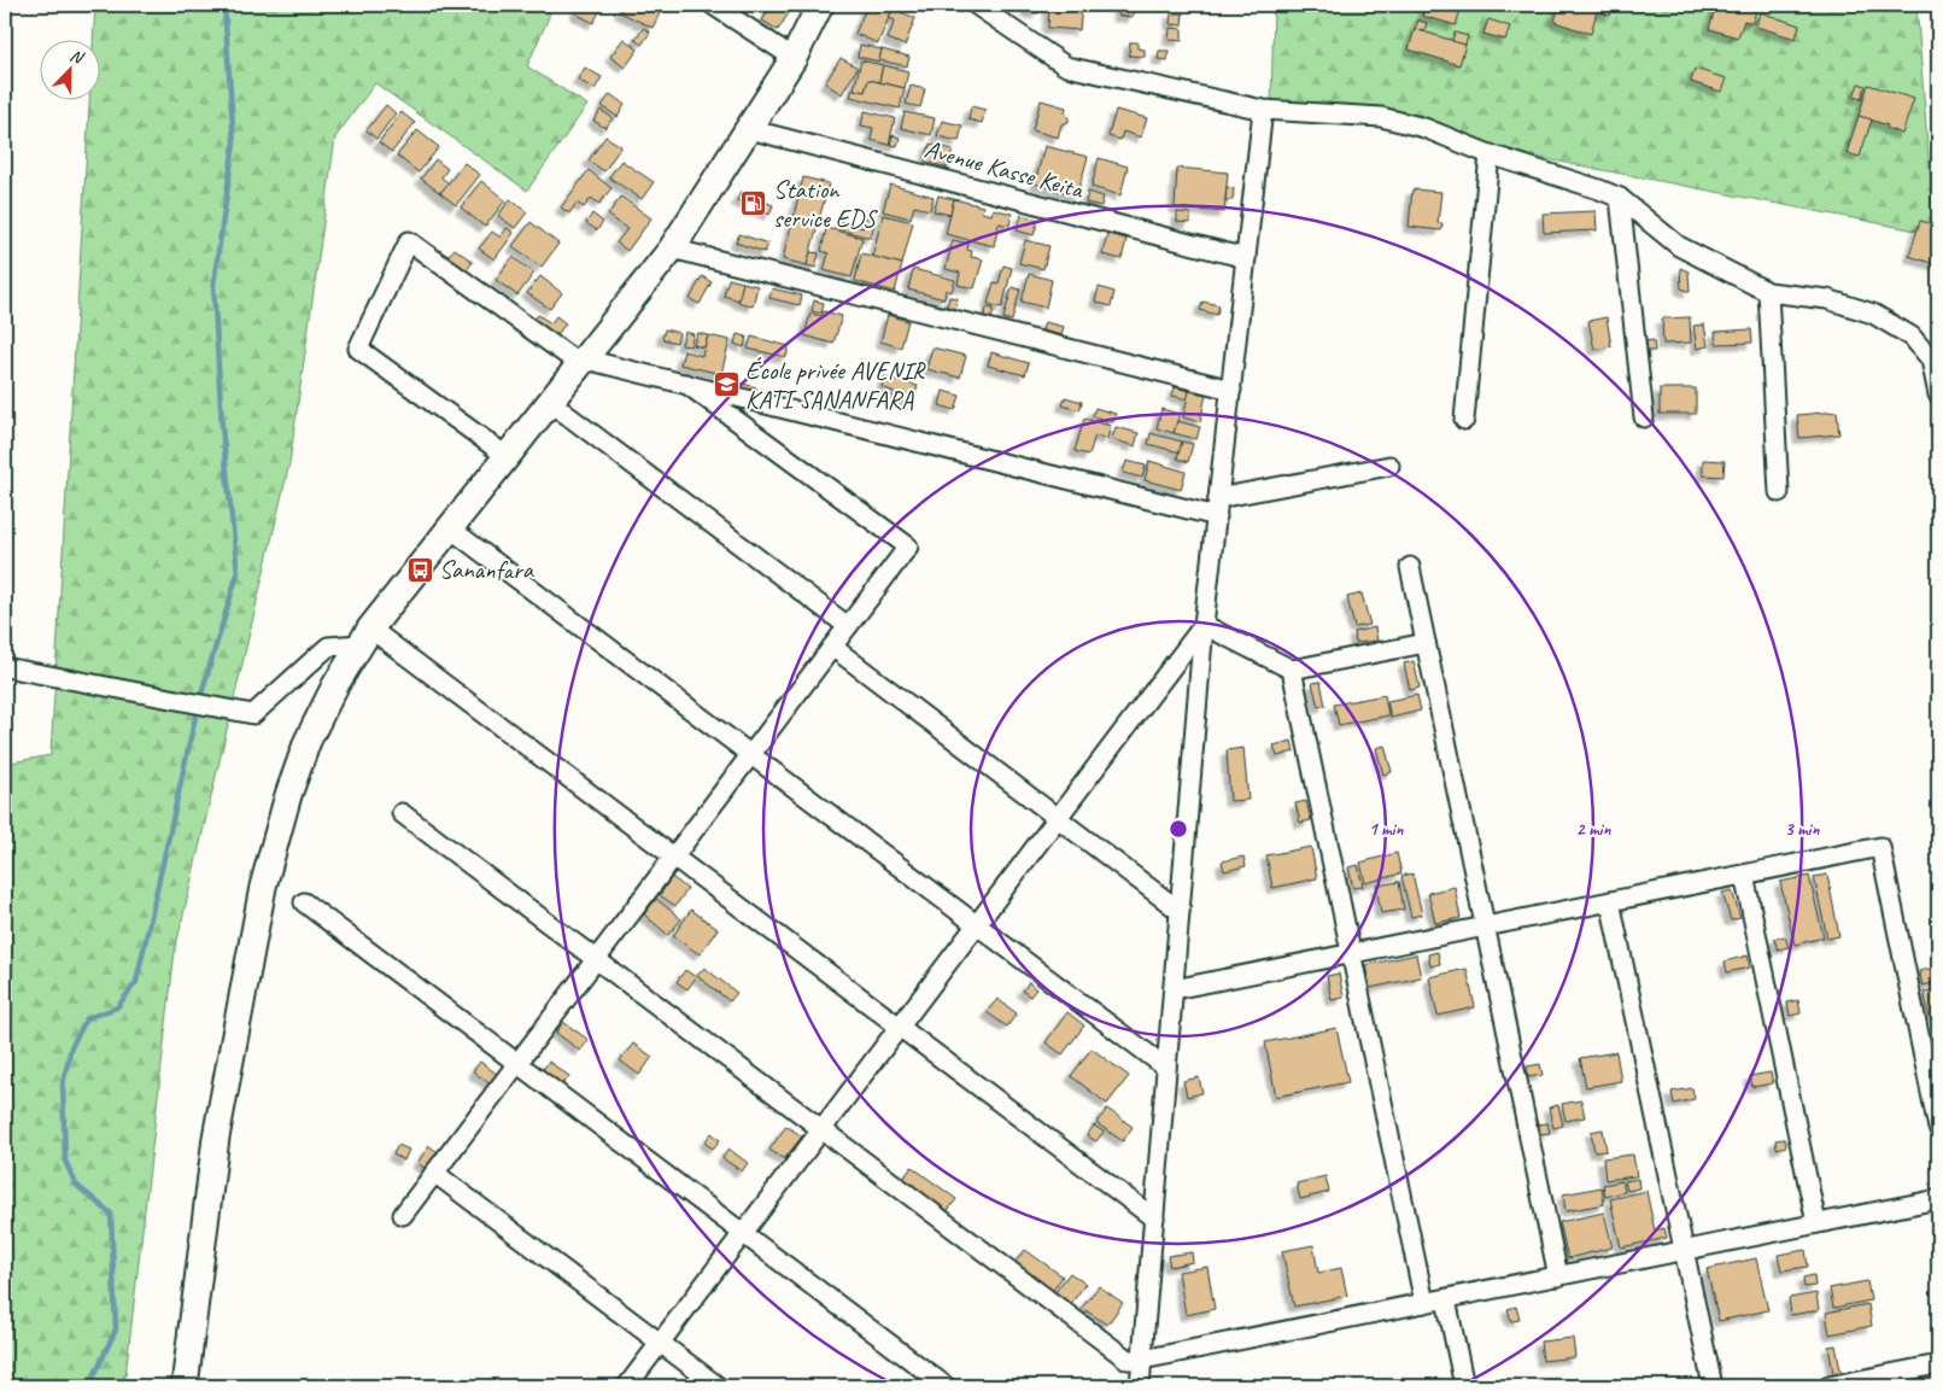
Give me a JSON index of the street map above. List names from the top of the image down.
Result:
{
  "streets": {
    "street": ["Avenue Kasse Keita"]
  },
  "places": {
    "fuel station": ["Station service EDS"],
    "school or university": ["École privée AVENIR KATI SANANFARA"],
    "bus stop": ["Sananfara"]
  },
  "north": "top right",
  "rings": ["1 min", "2 min", "3 min"]
}
